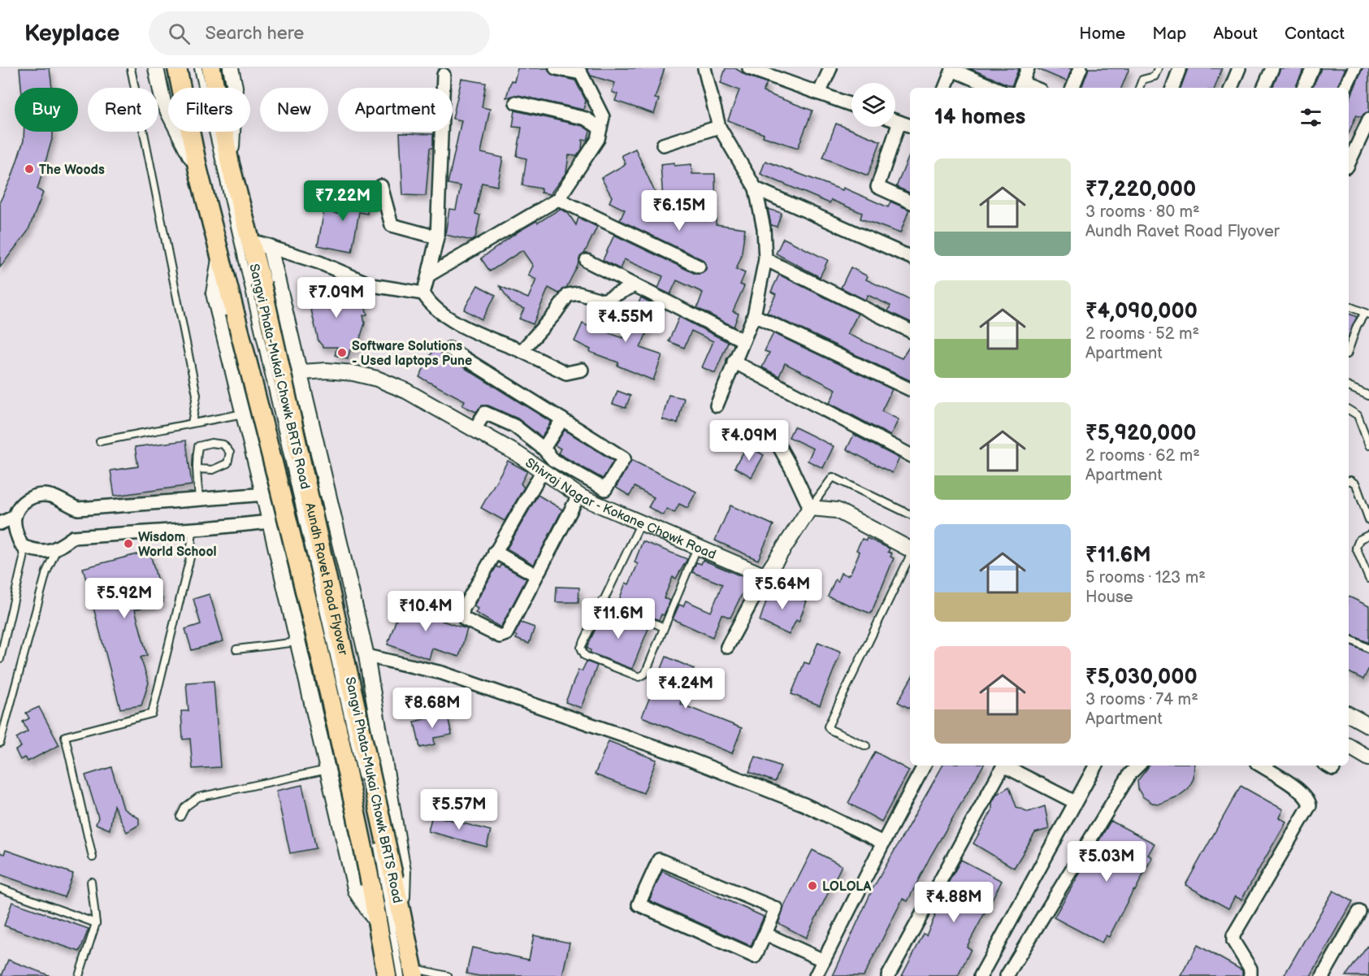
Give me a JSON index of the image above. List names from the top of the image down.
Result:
{
  "streets": {
    "main road": ["Aundh Ravet Road Flyover"],
    "street": ["Shivraj Nagar - Kokane Chowk Road"],
    "lane": ["Sangvi Phata-Mukai Chowk BRTS Road"]
  },
  "crossings": [
    ["Sangvi Phata-Mukai Chowk BRTS Road", "Aundh Ravet Road Flyover"]
  ],
  "places": [
    "The Woods",
    "Software Solutions - Used laptops Pune",
    "Wisdom World School",
    "LOLOLA"
  ],
  "page": {
    "header": "Keyplace",
    "search": "Search here",
    "nav": [
      "Home",
      "Map",
      "About",
      "Contact"
    ],
    "chip": [
      "Buy",
      "Rent",
      "Filters",
      "New",
      "Apartment"
    ],
    "heading": "14 homes",
    "list": [
      {
        "name": "₹7,220,000",
        "note": "3 rooms · 80 m² · Aundh Ravet Road Flyover"
      },
      {
        "name": "₹4,090,000",
        "note": "2 rooms · 52 m² · Apartment"
      },
      {
        "name": "₹5,920,000",
        "note": "2 rooms · 62 m² · Apartment"
      },
      {
        "name": "₹11.6M",
        "note": "5 rooms · 123 m² · House"
      },
      {
        "name": "₹5,030,000",
        "note": "3 rooms · 74 m² · Apartment"
      }
    ],
    "price": [
      "₹7.22M",
      "₹6.15M",
      "₹7.09M",
      "₹4.55M",
      "₹4.09M",
      "₹5.64M",
      "₹5.92M",
      "₹10.4M",
      "₹11.6M",
      "₹4.24M",
      "₹8.68M",
      "₹5.57M",
      "₹5.03M",
      "₹4.88M"
    ]
  }
}
